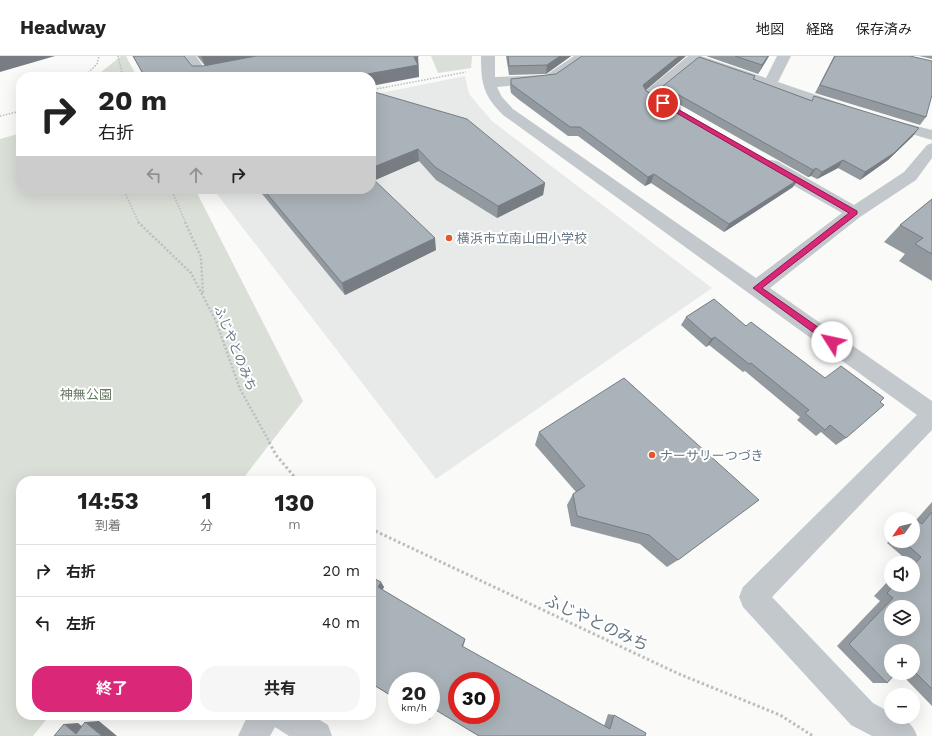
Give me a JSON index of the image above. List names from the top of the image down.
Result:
{
  "streets": {
    "path": ["ふじやとのみち"]
  },
  "parks": ["神無公園"],
  "places": ["横浜市立南山田小学校", "ナーサリーつづき"],
  "north": "bottom left",
  "page": {
    "header": "Headway",
    "nav": ["地図", "経路", "保存済み"],
    "turn": ["20 m", "右折"],
    "eta": [
      "14:53",
      "到着",
      "1",
      "分",
      "130",
      "m"
    ],
    "map_buttons": ["+", "−"],
    "list": [
      {
        "name": "右折",
        "value": "20 m"
      },
      {
        "name": "左折",
        "value": "40 m"
      }
    ],
    "buttons": ["終了", "共有"],
    "speed": "20 km/h",
    "limit": "30"
  }
}
